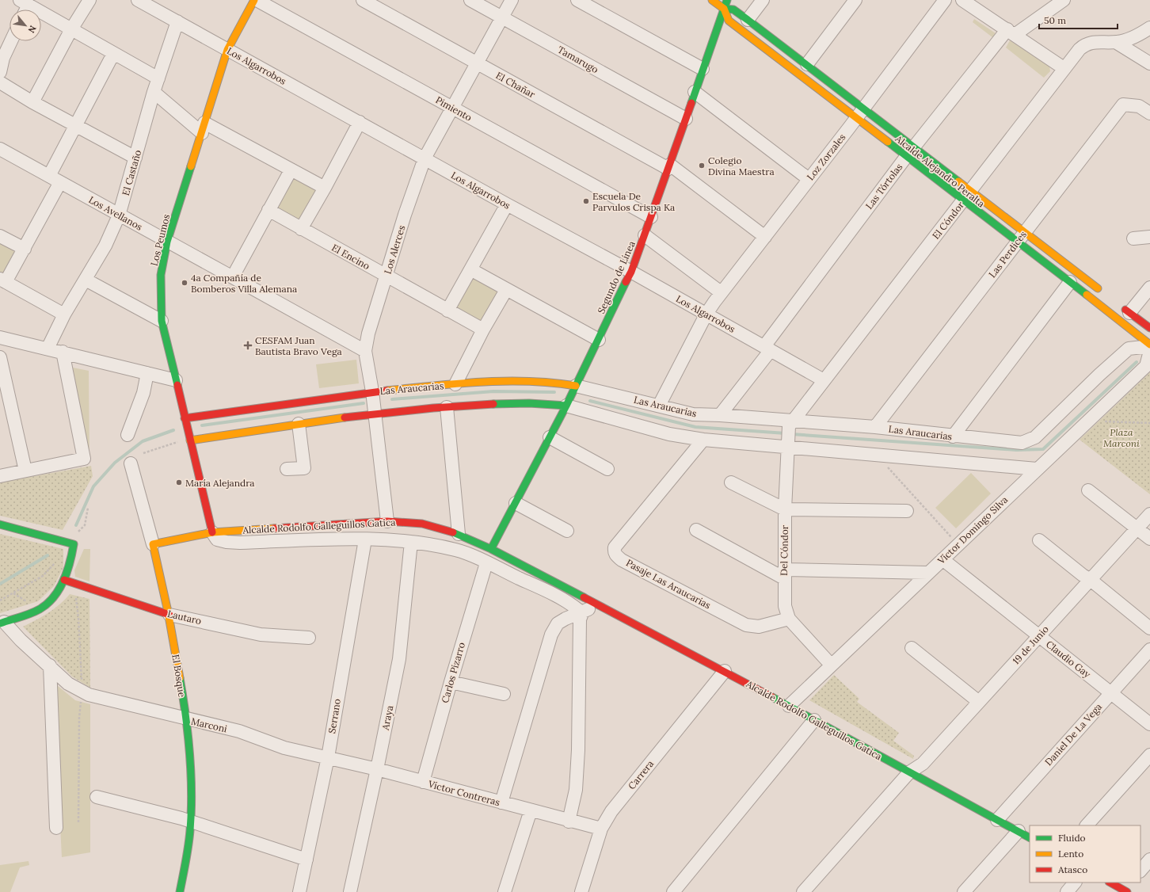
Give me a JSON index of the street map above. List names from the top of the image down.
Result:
{
  "streets": {
    "street": [
      "Tamarugo",
      "Los Algarrobos",
      "El Chañar",
      "Pimiento",
      "Loz Zorzales",
      "Alcalde Alejandro Peralta",
      "El Castaño",
      "Las Tórtolas",
      "Los Avellanos",
      "El Cóndor",
      "Los Peumos",
      "Los Alerces",
      "Las Perdices",
      "El Encino",
      "Segundo de Línea",
      "Las Araucarias",
      "Alcalde Rodolfo Galleguillos Gatica",
      "Víctor Domingo Silva",
      "Del Cóndor",
      "Pasaje Las Araucarias",
      "Lautaro",
      "19 de Junio",
      "Claudio Gay",
      "Carlos Pizarro",
      "El Bosque",
      "Serrano",
      "Araya",
      "Marconi",
      "Daniel De La Vega",
      "Carrera",
      "Víctor Contreras"
    ]
  },
  "crossings": [
    ["Tamarugo", "Los Alerces"],
    ["Tamarugo", "Segundo de Línea"],
    ["Los Algarrobos", "Loz Zorzales"],
    ["Los Algarrobos", "El Castaño"],
    ["Los Algarrobos", "Las Tórtolas"],
    ["Los Algarrobos", "El Cóndor"],
    ["Los Algarrobos", "Los Peumos"],
    ["Los Algarrobos", "Los Alerces"],
    ["Los Algarrobos", "Segundo de Línea"],
    ["El Chañar", "Loz Zorzales"],
    ["El Chañar", "Los Alerces"],
    ["El Chañar", "Segundo de Línea"],
    ["Pimiento", "Los Peumos"],
    ["Pimiento", "Los Alerces"],
    ["Pimiento", "Segundo de Línea"],
    ["Loz Zorzales", "Alcalde Alejandro Peralta"],
    ["Loz Zorzales", "Las Araucarias"],
    ["Alcalde Alejandro Peralta", "Las Tórtolas"],
    ["Alcalde Alejandro Peralta", "El Cóndor"],
    ["Alcalde Alejandro Peralta", "Las Perdices"],
    ["Alcalde Alejandro Peralta", "Segundo de Línea"],
    ["Alcalde Alejandro Peralta", "Las Araucarias"],
    ["El Castaño", "Los Avellanos"],
    ["Las Tórtolas", "Las Araucarias"],
    ["Los Avellanos", "Los Peumos"],
    ["Los Avellanos", "Los Alerces"],
    ["El Cóndor", "Las Araucarias"],
    ["El Cóndor", "Del Cóndor"],
    ["Los Peumos", "Las Araucarias"],
    ["Los Peumos", "Alcalde Rodolfo Galleguillos Gatica"],
    ["Los Alerces", "El Encino"],
    ["Los Alerces", "Las Araucarias"],
    ["Los Alerces", "Alcalde Rodolfo Galleguillos Gatica"],
    ["Las Perdices", "Las Araucarias"],
    ["Segundo de Línea", "Las Araucarias"],
    ["Segundo de Línea", "Alcalde Rodolfo Galleguillos Gatica"],
    ["Las Araucarias", "Del Cóndor"],
    ["Alcalde Rodolfo Galleguillos Gatica", "Víctor Domingo Silva"],
    ["Alcalde Rodolfo Galleguillos Gatica", "19 de Junio"],
    ["Alcalde Rodolfo Galleguillos Gatica", "Carlos Pizarro"],
    ["Alcalde Rodolfo Galleguillos Gatica", "El Bosque"],
    ["Alcalde Rodolfo Galleguillos Gatica", "Serrano"],
    ["Alcalde Rodolfo Galleguillos Gatica", "Araya"],
    ["Alcalde Rodolfo Galleguillos Gatica", "Daniel De La Vega"],
    ["Alcalde Rodolfo Galleguillos Gatica", "Carrera"],
    ["Víctor Domingo Silva", "Del Cóndor"],
    ["Víctor Domingo Silva", "Claudio Gay"],
    ["Del Cóndor", "Pasaje Las Araucarias"],
    ["Lautaro", "El Bosque"],
    ["19 de Junio", "Claudio Gay"],
    ["Claudio Gay", "Daniel De La Vega"],
    ["Carlos Pizarro", "Víctor Contreras"],
    ["El Bosque", "Marconi"],
    ["Serrano", "Marconi"],
    ["Serrano", "Víctor Contreras"],
    ["Araya", "Víctor Contreras"],
    ["Marconi", "Víctor Contreras"],
    ["Carrera", "Víctor Contreras"]
  ],
  "parks": ["Plaza Marconi"],
  "places": {
    "other": [
      "Colegio Divina Maestra",
      "Escuela De Parvulos Crispa Ka",
      "4a Compañía de Bomberos Villa Alemana",
      "María Alejandra"
    ],
    "health": ["CESFAM Juan Bautista Bravo Vega"]
  },
  "legend": ["Fluido", "Lento", "Atasco"],
  "scale_bar": "50 m",
  "north": "bottom right"
}
